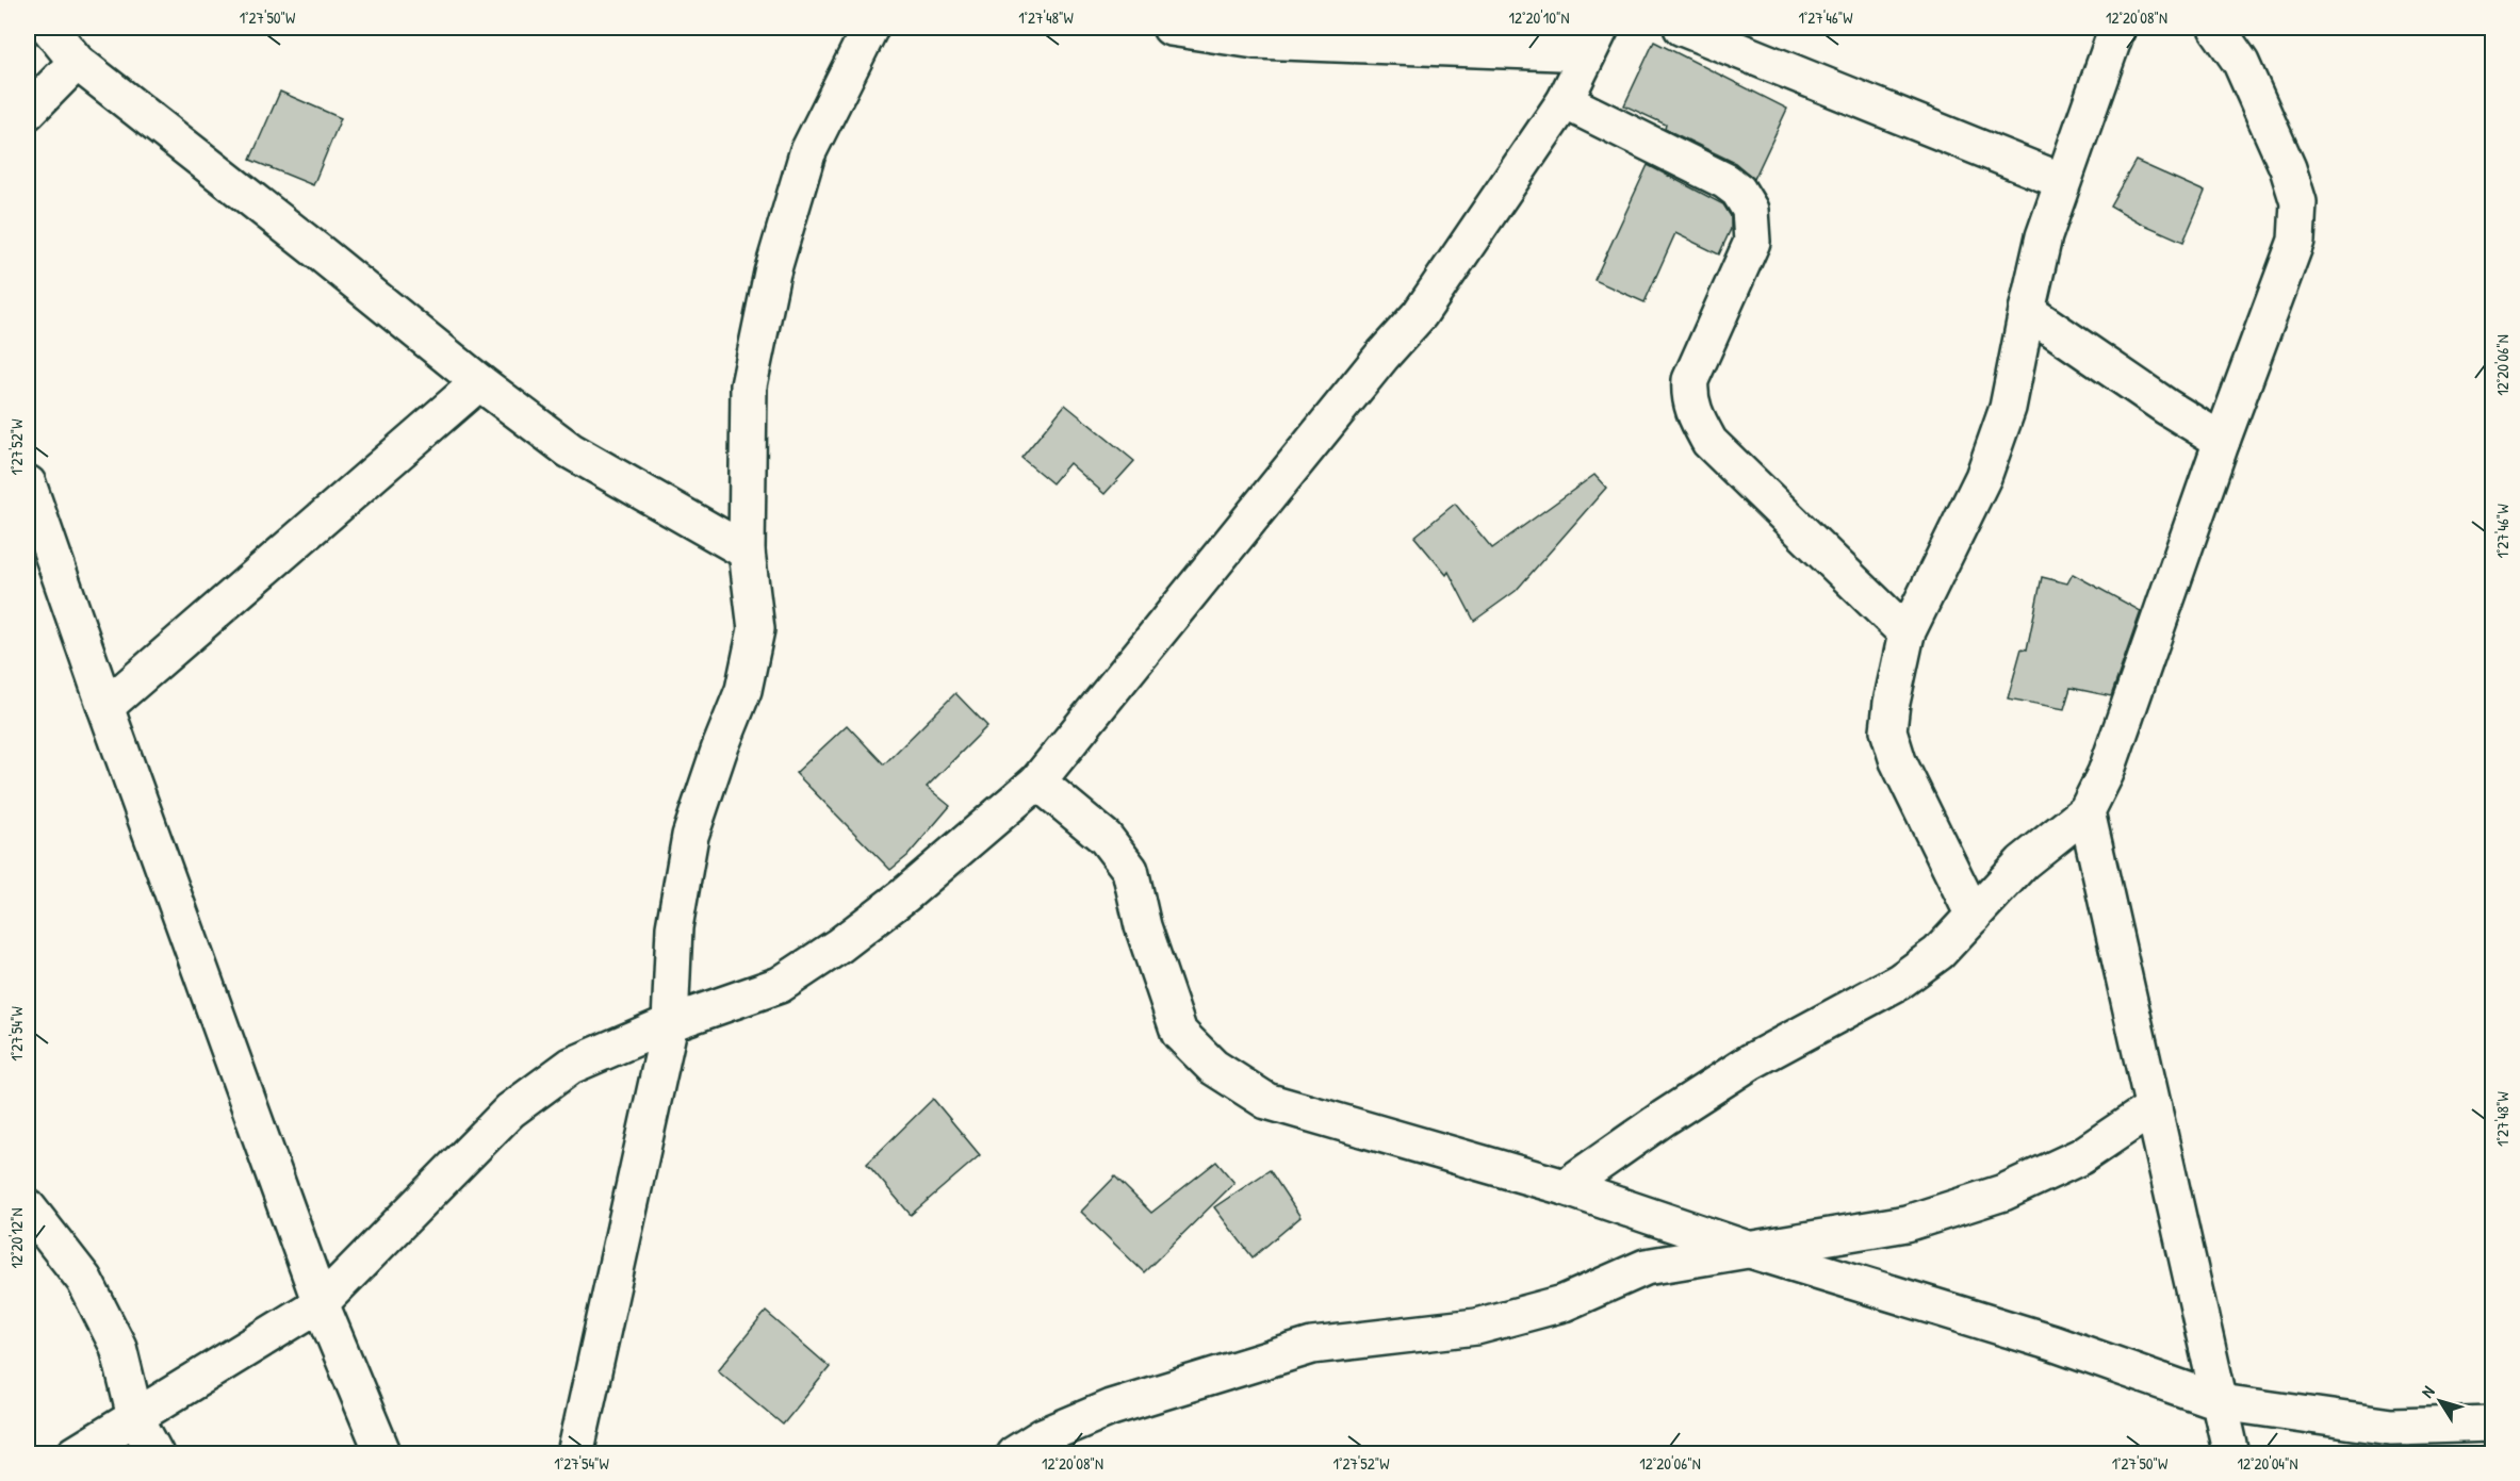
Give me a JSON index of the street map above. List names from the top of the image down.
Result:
{
  "north": "top left",
  "coordinates": [
    "1°27'50\"W",
    "1°27'48\"W",
    "12°20'10\"N",
    "1°27'46\"W",
    "12°20'08\"N",
    "12°20'06\"N",
    "1°27'52\"W",
    "1°27'54\"W",
    "12°20'12\"N",
    "12°20'04\"N"
  ]
}
